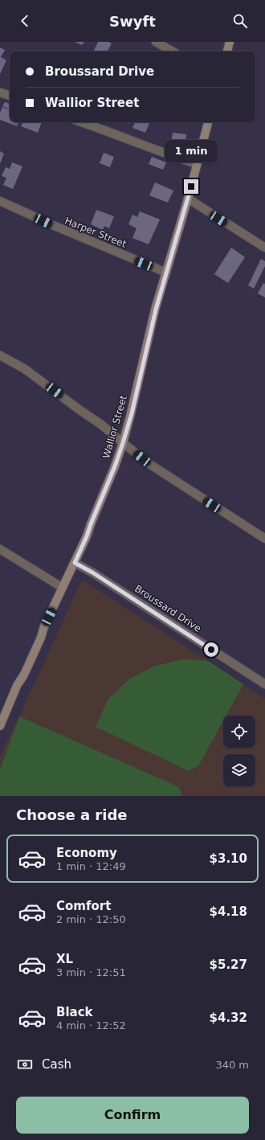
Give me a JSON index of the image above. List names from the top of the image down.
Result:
{
  "streets": {
    "street": ["Harper Street", "Wallior Street", "Broussard Drive"]
  },
  "crossings": [
    ["Harper Street", "Wallior Street"],
    ["Wallior Street", "Broussard Drive"]
  ],
  "page": {
    "header": "Swyft",
    "banner": ["Broussard Drive", "Wallior Street"],
    "bubble": "1 min",
    "heading": "Choose a ride",
    "list": [
      {
        "name": "Economy",
        "note": "1 min · 12:49",
        "value": "$3.10"
      },
      {
        "name": "Comfort",
        "note": "2 min · 12:50",
        "value": "$4.18"
      },
      {
        "name": "XL",
        "note": "3 min · 12:51",
        "value": "$5.27"
      },
      {
        "name": "Black",
        "note": "4 min · 12:52",
        "value": "$4.32"
      }
    ],
    "pay": ["Cash", "340 m"],
    "buttons": "Confirm"
  }
}
